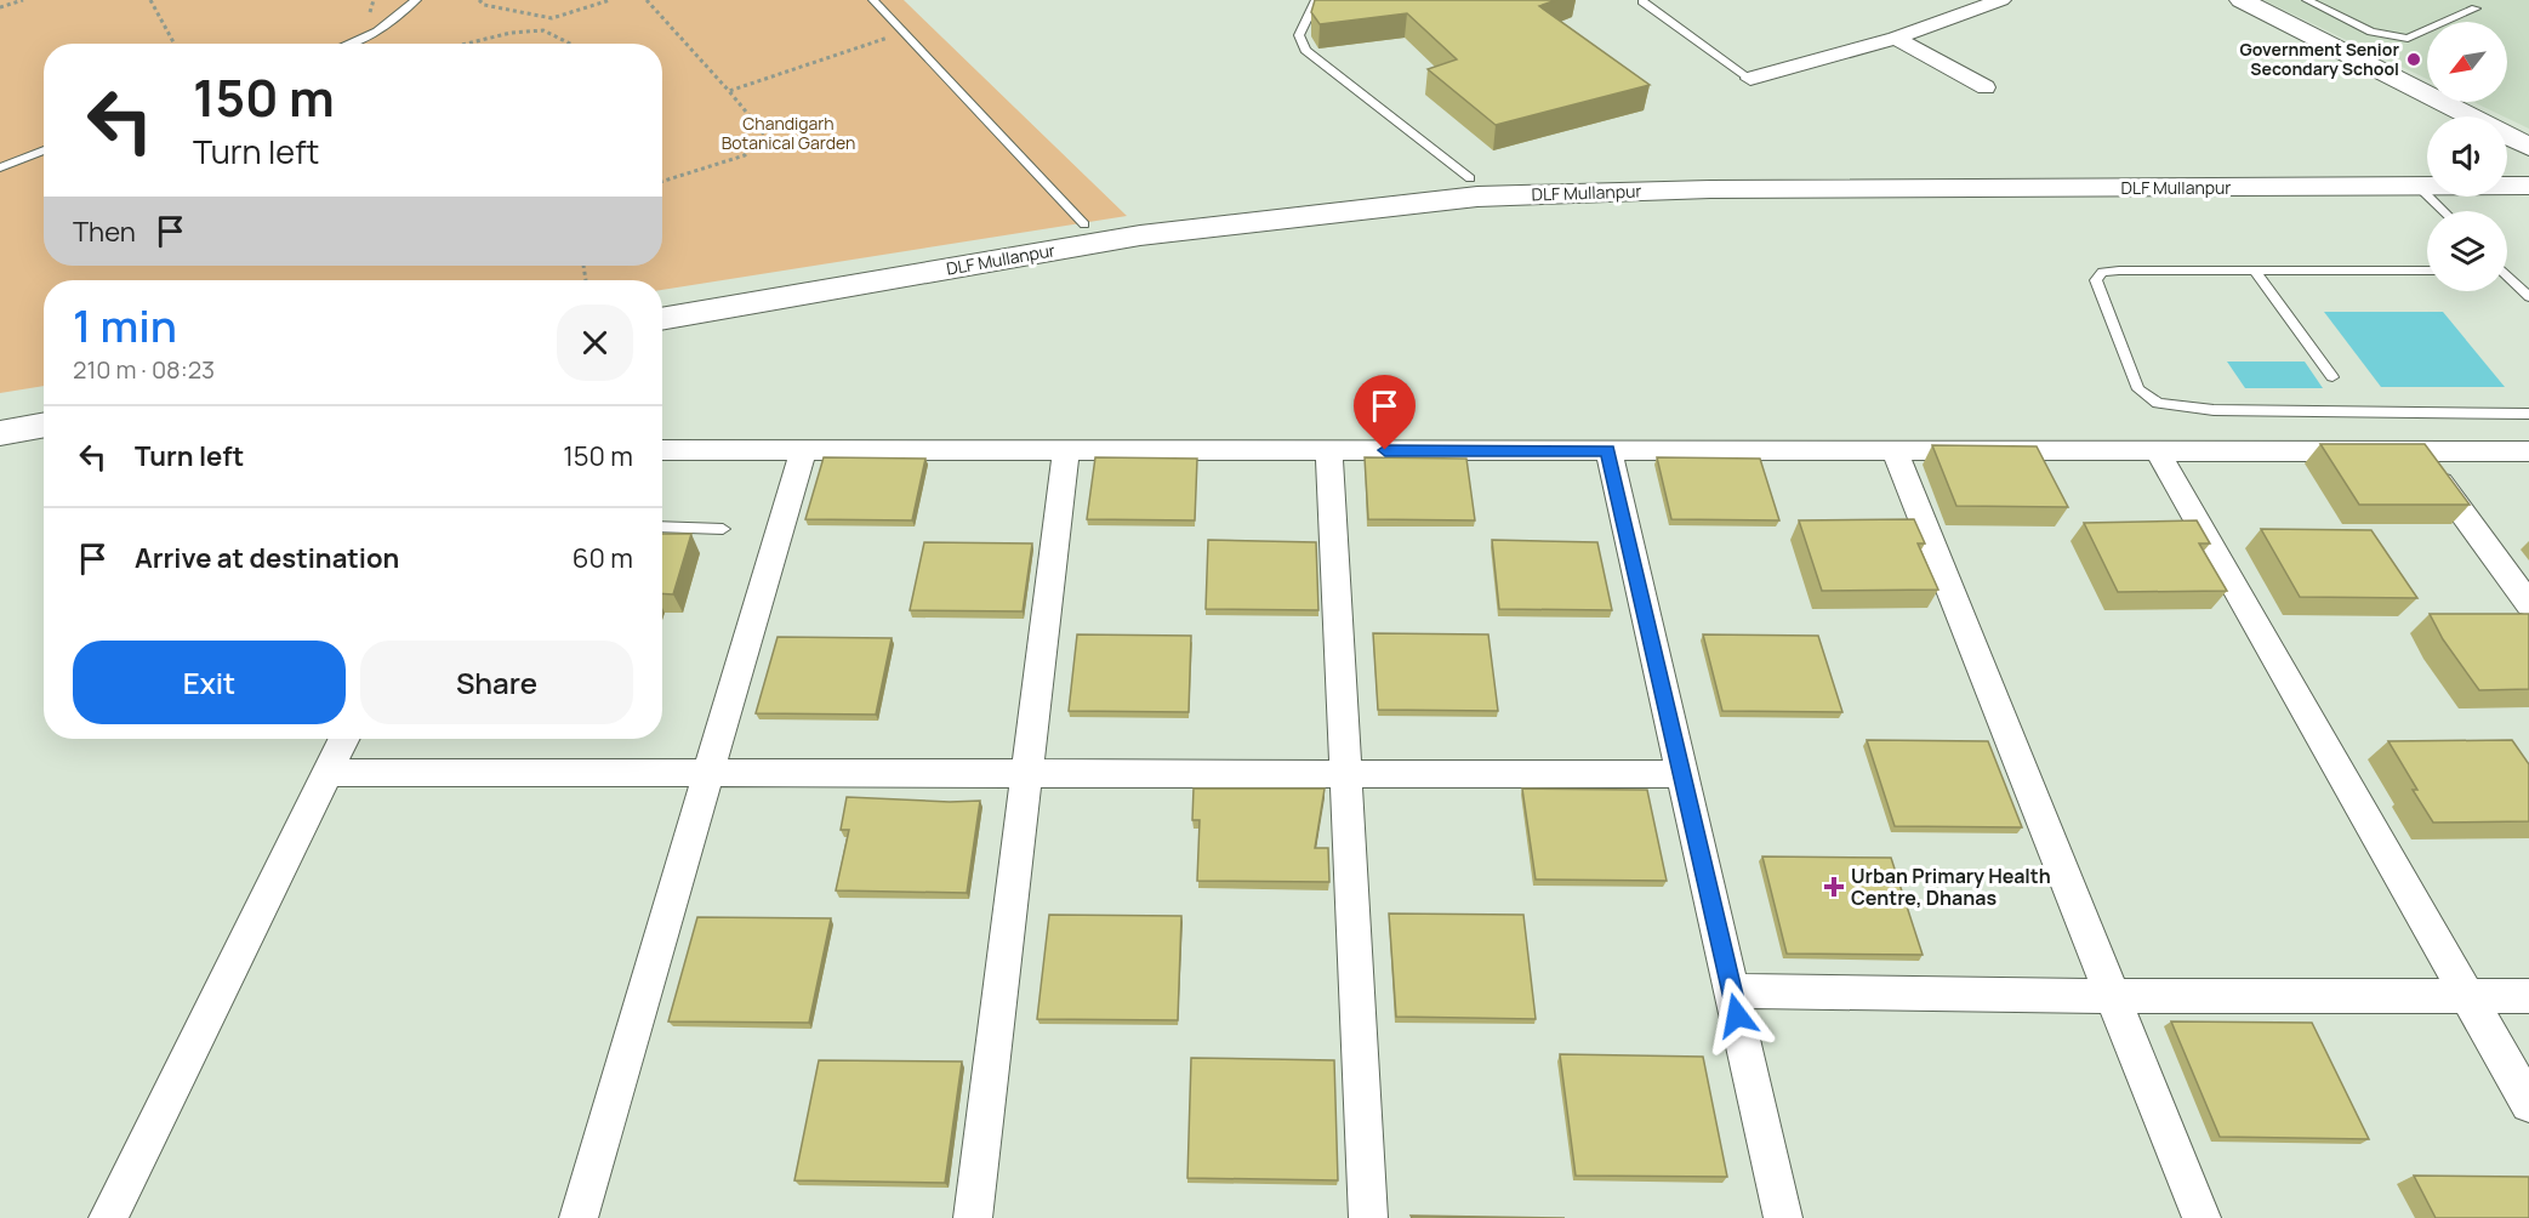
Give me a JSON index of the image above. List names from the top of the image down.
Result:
{
  "streets": {
    "main road": ["DLF Mullanpur"]
  },
  "parks": ["Chandigarh Botanical Garden"],
  "places": {
    "other": ["Government Senior Secondary School"],
    "health": ["Urban Primary Health Centre, Dhanas"]
  },
  "north": "bottom left",
  "page": {
    "turn": ["150 m", "Turn left"],
    "then": "Then",
    "heading": ["1 min", "210 m · 08:23"],
    "list": [
      {
        "name": "Turn left",
        "value": "150 m"
      },
      {
        "name": "Arrive at destination",
        "value": "60 m"
      }
    ],
    "buttons": ["Exit", "Share"]
  }
}
